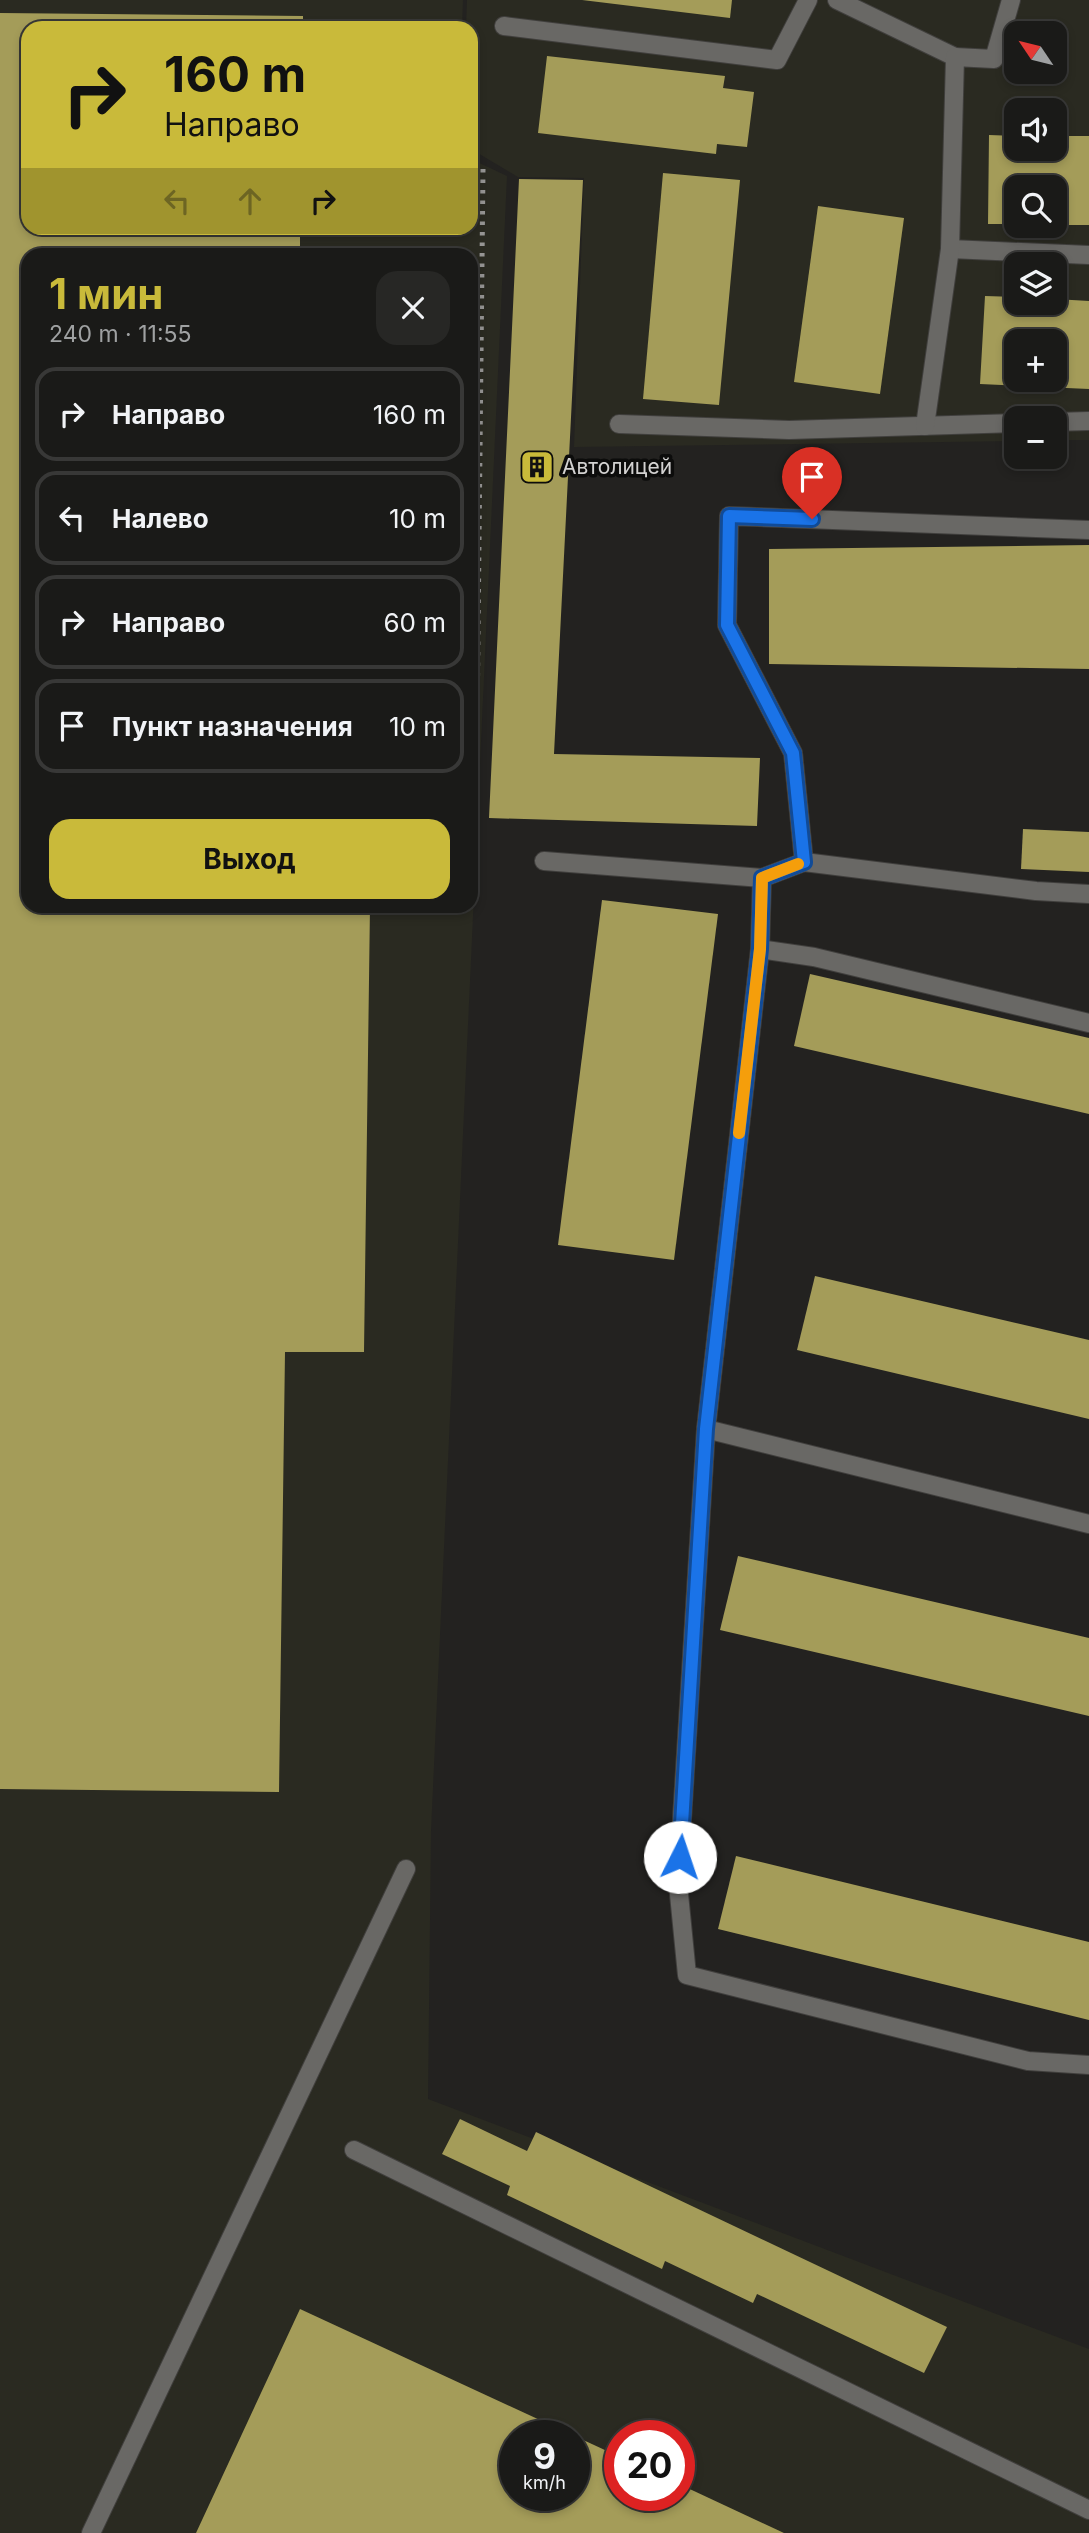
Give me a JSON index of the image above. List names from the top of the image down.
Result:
{
  "places": {
    "building": ["Автолицей"]
  },
  "north": "top left",
  "page": {
    "map_buttons": ["+", "−"],
    "turn": ["160 m", "Направо"],
    "heading": ["1 мин", "240 m · 11:55"],
    "list": [
      {
        "name": "Направо",
        "value": "160 m"
      },
      {
        "name": "Налево",
        "value": "10 m"
      },
      {
        "name": "Направо",
        "value": "60 m"
      },
      {
        "name": "Пункт назначения",
        "value": "10 m"
      }
    ],
    "buttons": "Выход",
    "speed": "9 km/h",
    "limit": "20"
  }
}
